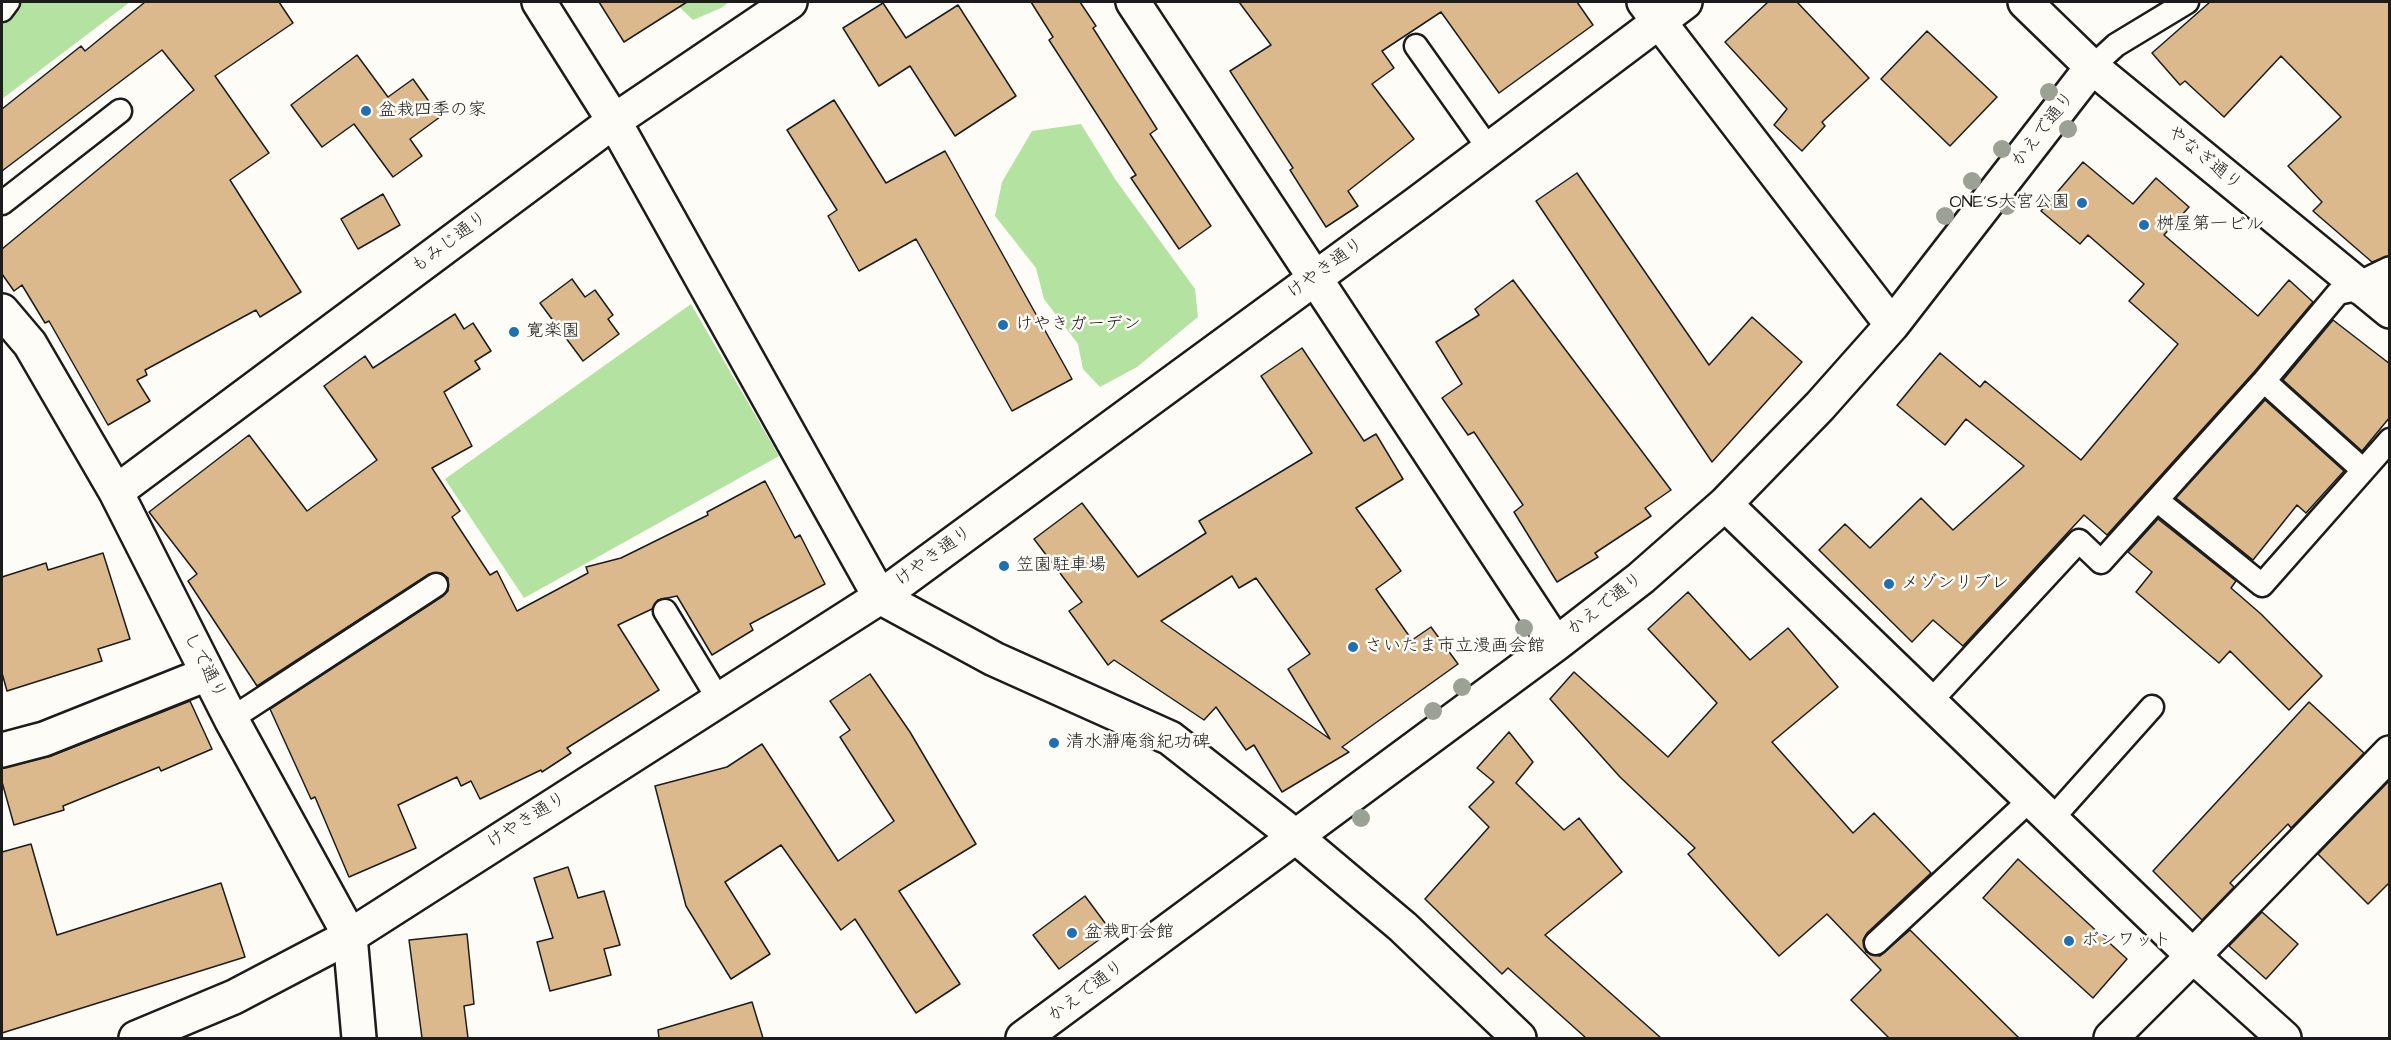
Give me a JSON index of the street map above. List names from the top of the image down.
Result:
{
  "streets": {
    "street": [
      "かえで通り",
      "やなぎ通り",
      "もみじ通り",
      "けやき通り",
      "しで通り"
    ]
  },
  "crossings": [
    ["かえで通り", "やなぎ通り"],
    ["もみじ通り", "しで通り"],
    ["けやき通り", "しで通り"]
  ],
  "places": [
    "盆栽四季の家",
    "ONE'S大宮公園",
    "桝屋第一ビル",
    "けやきガーデン",
    "寛楽園",
    "笠園駐車場",
    "メゾンリブレ",
    "さいたま市立漫画会館",
    "清水瀞庵翁紀功碑",
    "盆栽町会館",
    "ボンワット"
  ]
}
